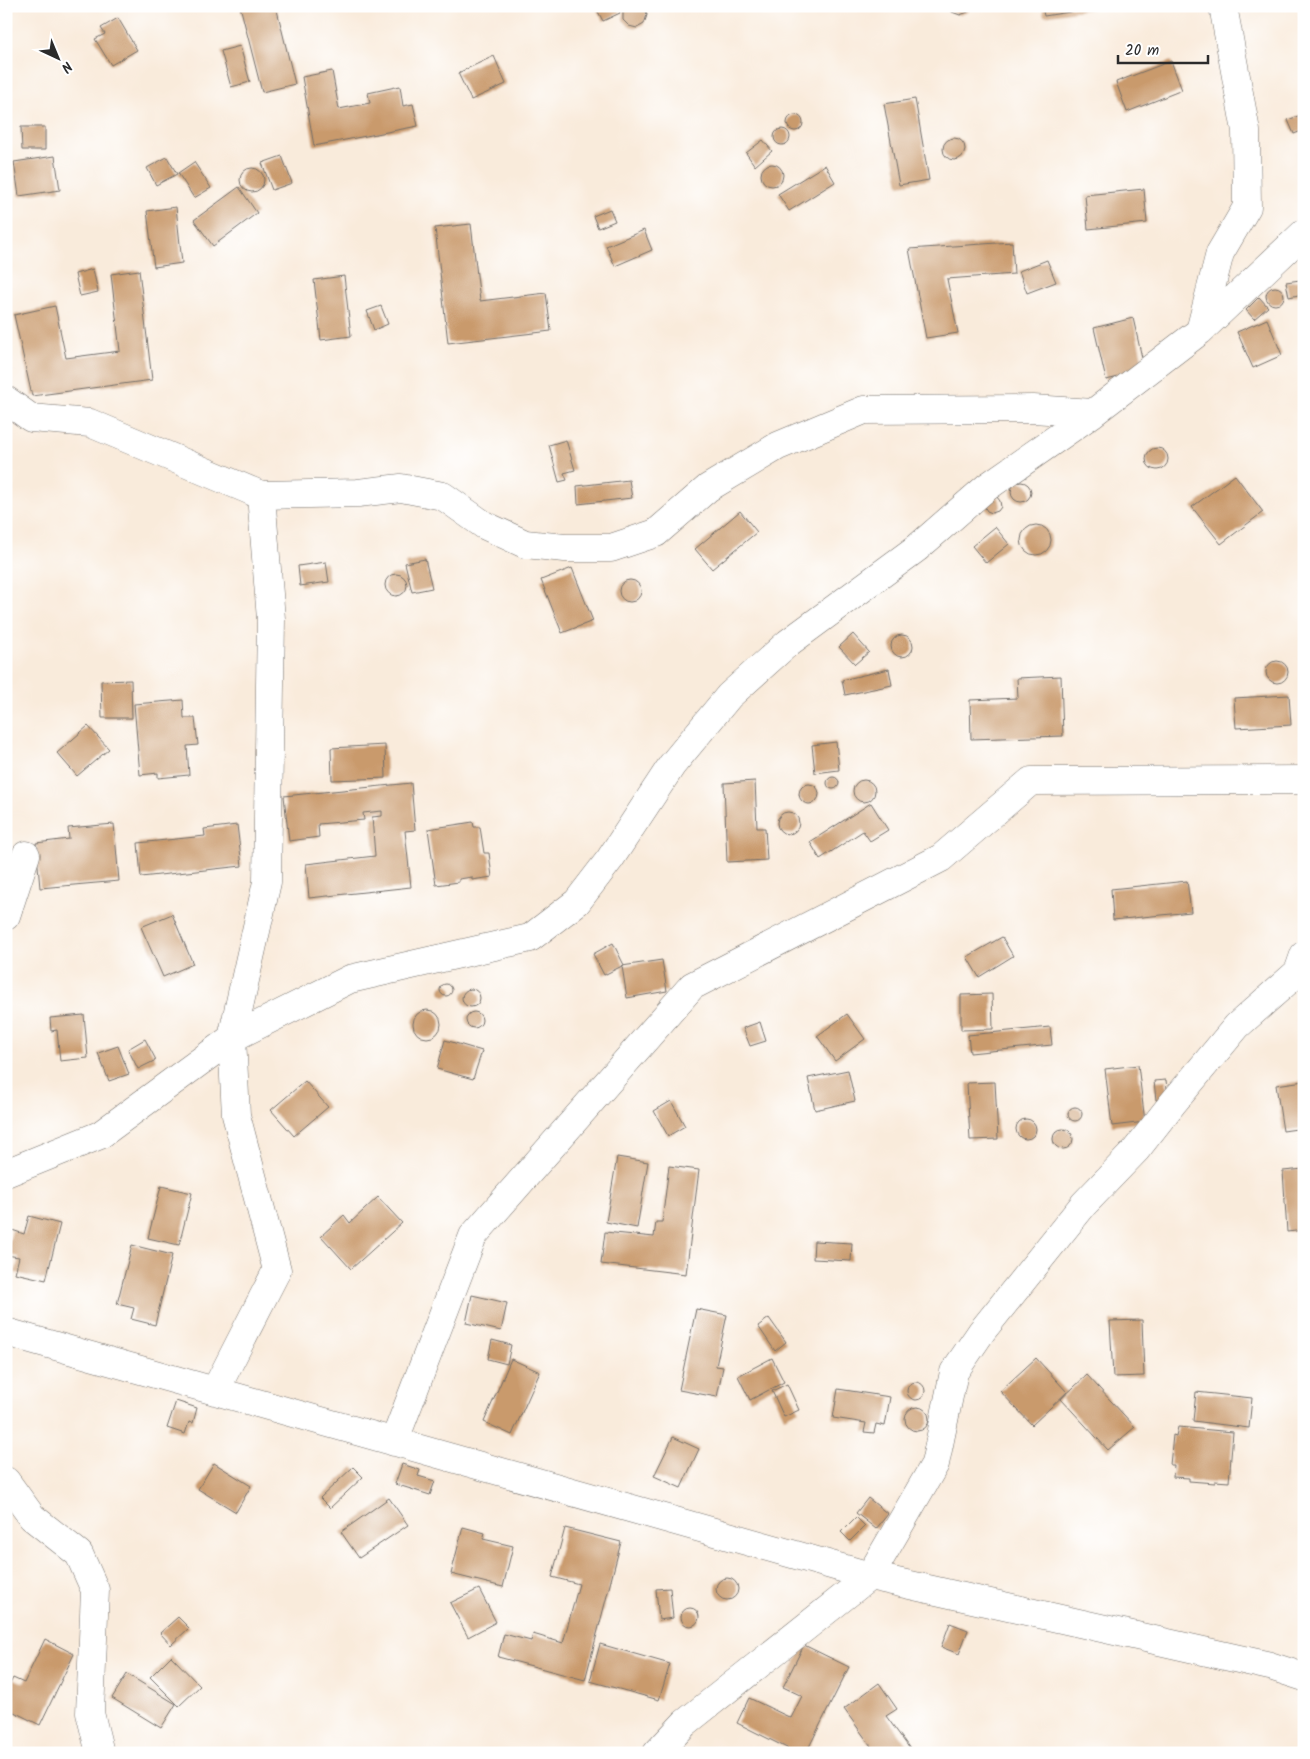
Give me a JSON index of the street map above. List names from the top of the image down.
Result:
{
  "scale_bar": "20 m",
  "north": "bottom right"
}
